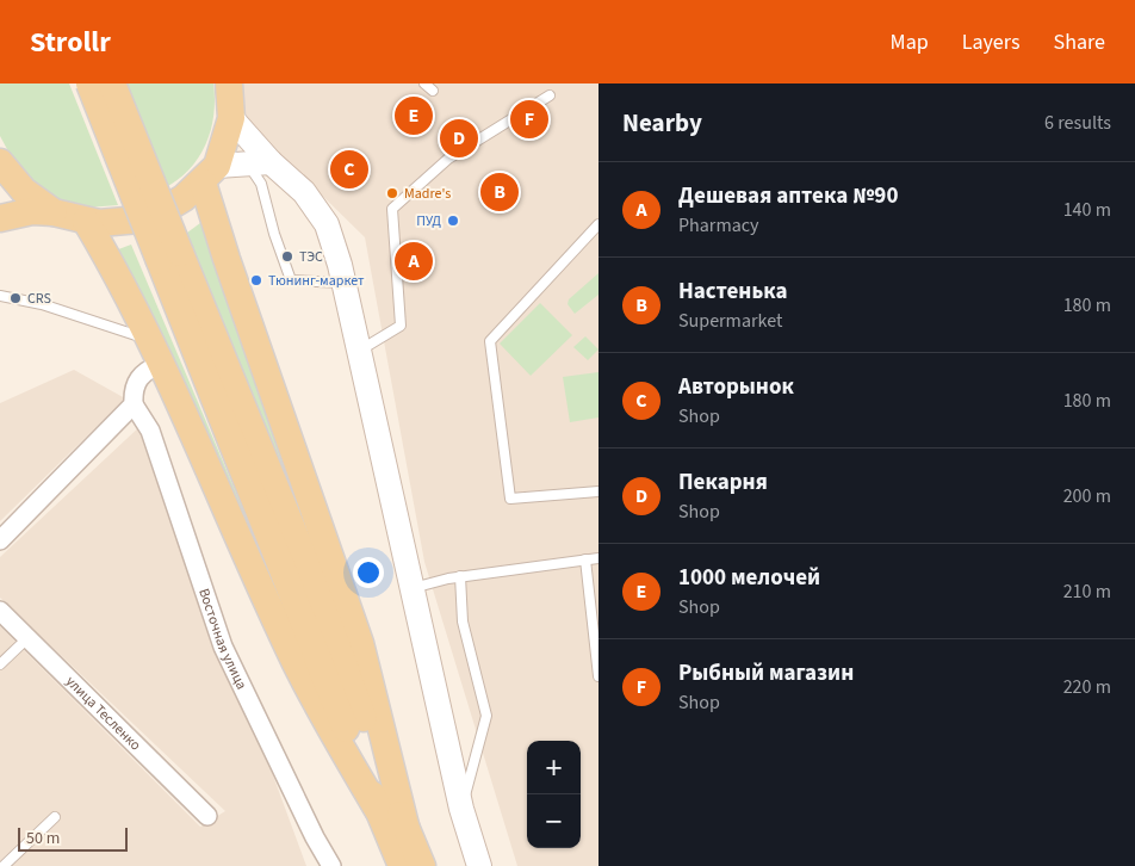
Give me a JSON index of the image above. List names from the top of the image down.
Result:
{
  "streets": {
    "street": ["Восточная улица", "улица Тесленко"]
  },
  "places": [
    "Madre's",
    "ПУД",
    "ТЭС",
    "Тюнинг-маркет",
    "CRS"
  ],
  "scale_bar": "50 m",
  "page": {
    "header": "Strollr",
    "nav": ["Map", "Layers", "Share"],
    "heading": ["Nearby", "6 results"],
    "pins": [
      "E",
      "F",
      "D",
      "C",
      "B",
      "A"
    ],
    "list": [
      {
        "mark": "A",
        "name": "Дешевая аптека №90",
        "note": "Pharmacy",
        "value": "140 m"
      },
      {
        "mark": "B",
        "name": "Настенька",
        "note": "Supermarket",
        "value": "180 m"
      },
      {
        "mark": "C",
        "name": "Авторынок",
        "note": "Shop",
        "value": "180 m"
      },
      {
        "mark": "D",
        "name": "Пекарня",
        "note": "Shop",
        "value": "200 m"
      },
      {
        "mark": "E",
        "name": "1000 мелочей",
        "note": "Shop",
        "value": "210 m"
      },
      {
        "mark": "F",
        "name": "Рыбный магазин",
        "note": "Shop",
        "value": "220 m"
      }
    ],
    "map_buttons": ["+", "−"],
    "scale": "50 m"
  }
}
